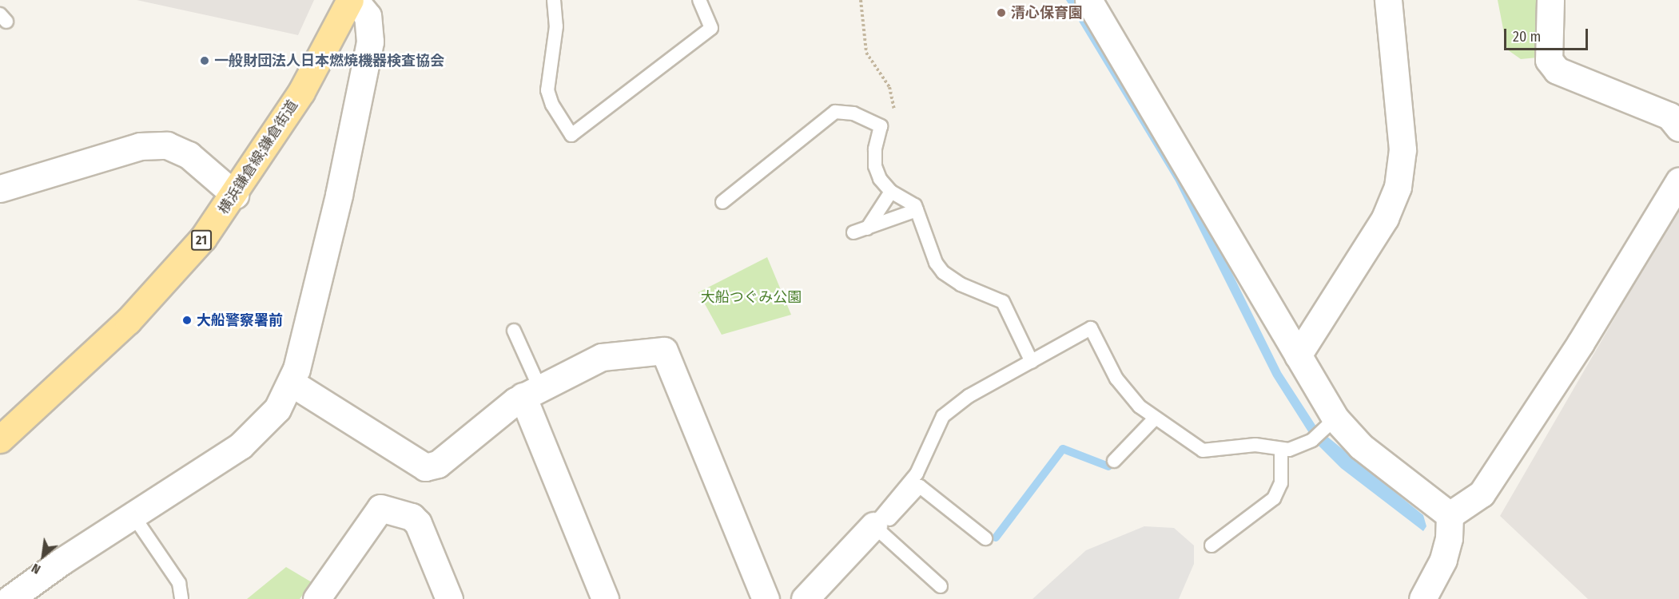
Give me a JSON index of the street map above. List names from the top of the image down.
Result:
{
  "streets": {
    "main road": ["横浜鎌倉線;鎌倉街道", "21"]
  },
  "parks": ["大船つぐみ公園"],
  "places": ["清心保育園", "一般財団法人日本燃焼機器検査協会", "大船警察署前"],
  "scale_bar": "20 m",
  "north": "bottom left"
}
